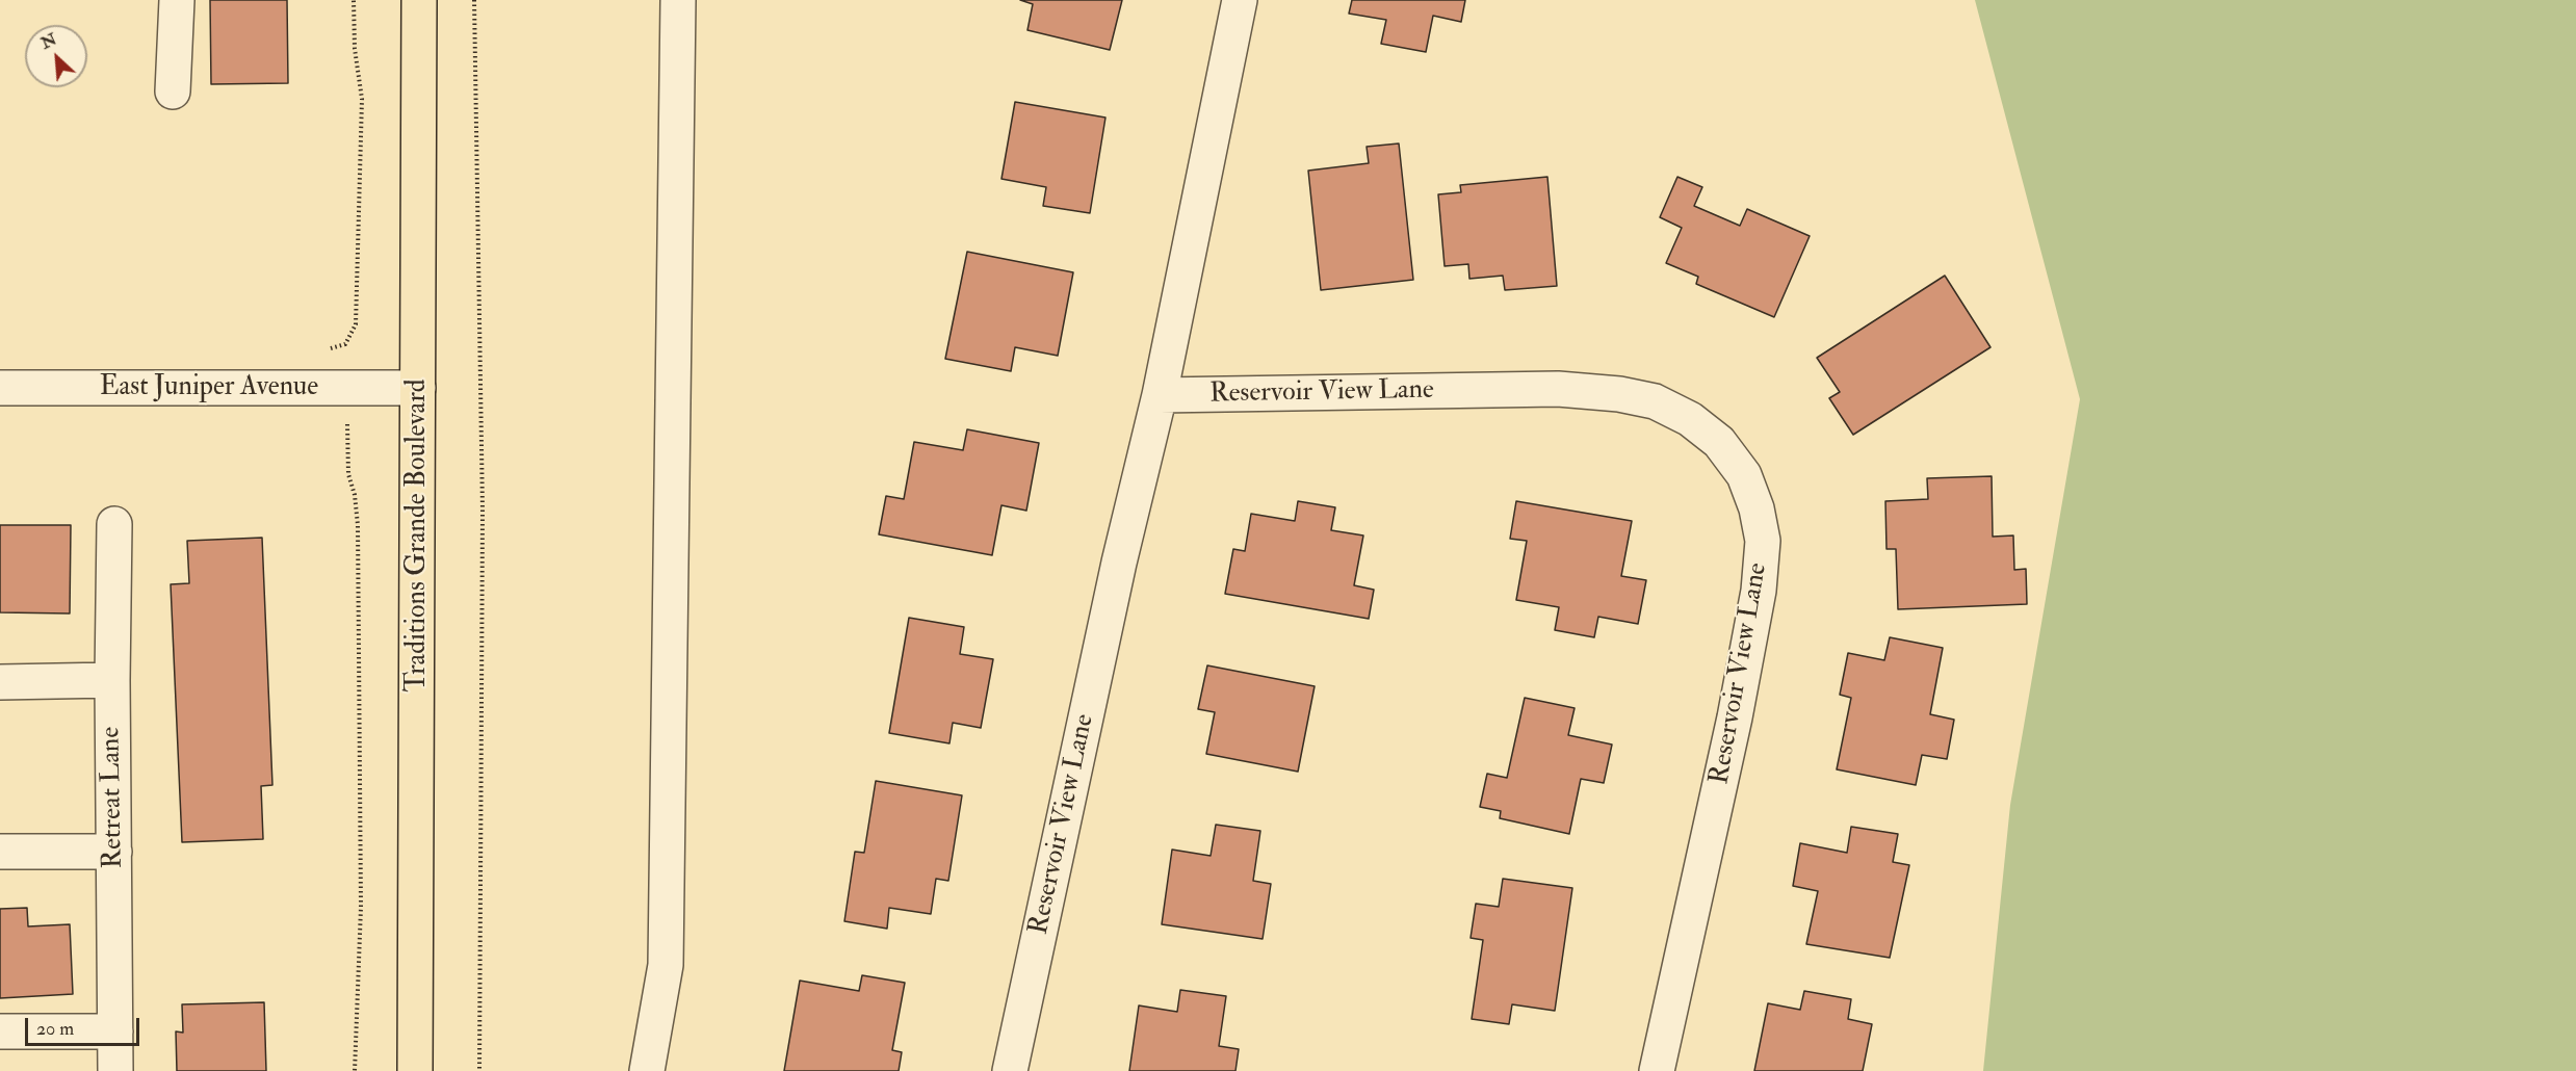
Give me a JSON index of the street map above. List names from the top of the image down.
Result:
{
  "streets": {
    "main road": ["Traditions Grande Boulevard"],
    "street": ["East Juniper Avenue", "Reservoir View Lane", "Retreat Lane"]
  },
  "crossings": [
    ["East Juniper Avenue", "Traditions Grande Boulevard"]
  ],
  "scale_bar": "20 m",
  "north": "top left"
}
